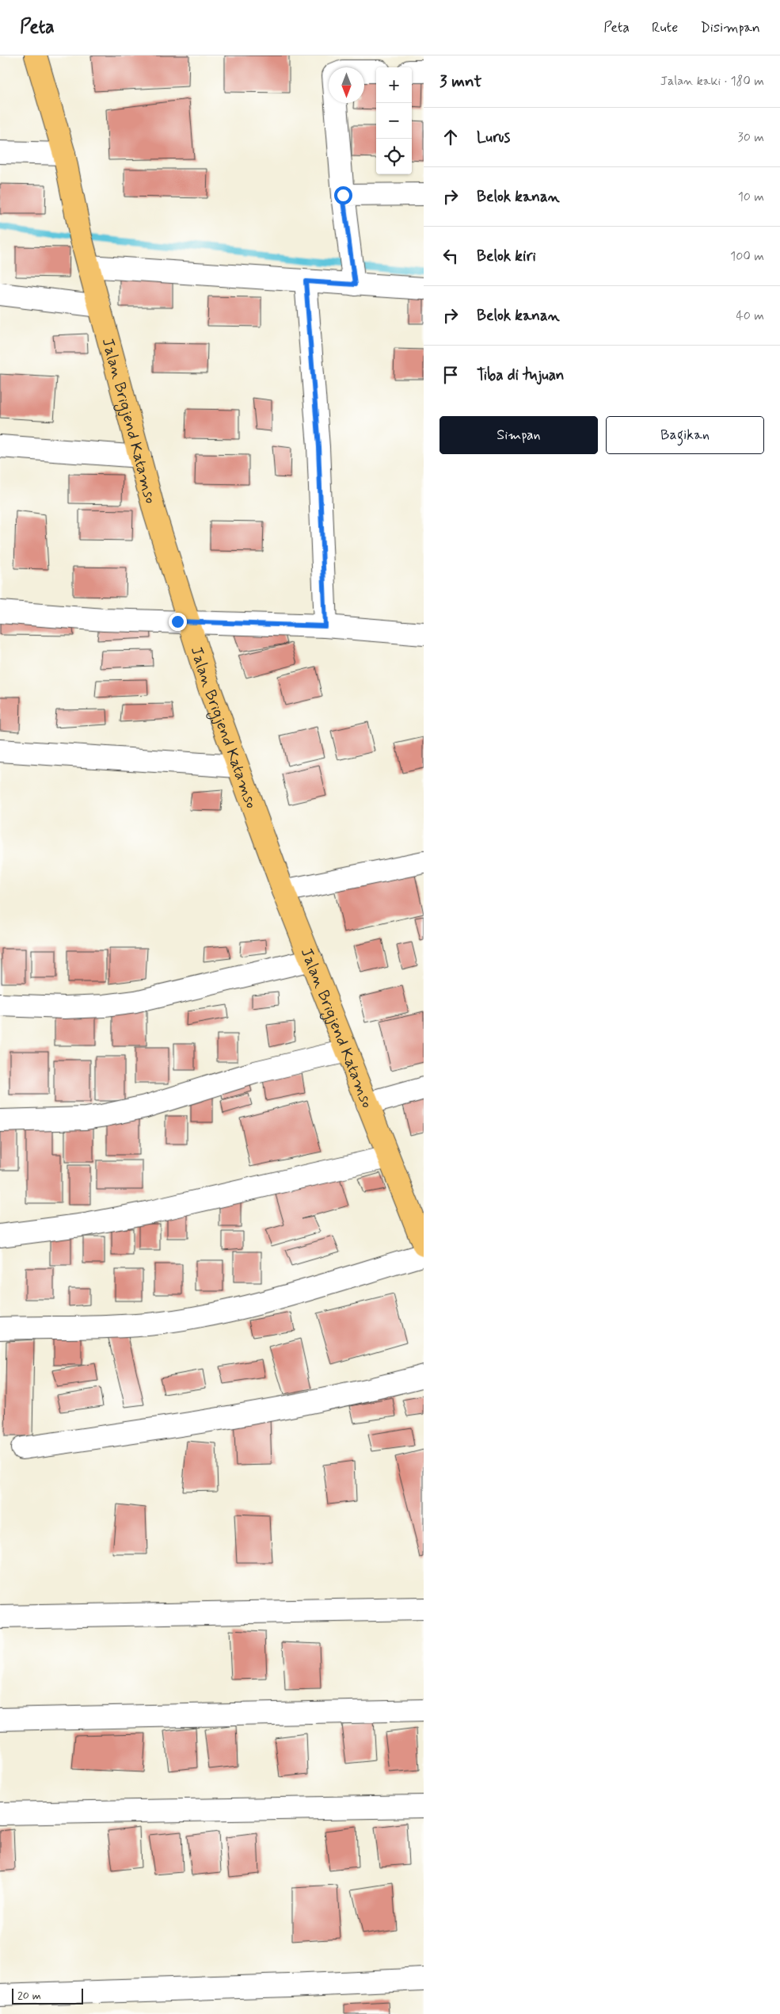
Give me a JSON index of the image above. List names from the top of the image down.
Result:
{
  "streets": {
    "highway": ["Jalan Brigjend Katamso"]
  },
  "scale_bar": "20 m",
  "north": "bottom",
  "page": {
    "header": "Peta",
    "nav": ["Peta", "Rute", "Disimpan"],
    "heading": ["3 mnt", "Jalan kaki · 180 m"],
    "map_buttons": ["+", "−"],
    "list": [
      ["Lurus", "30 m"],
      ["Belok kanan", "10 m"],
      ["Belok kiri", "100 m"],
      ["Belok kanan", "40 m"],
      "Tiba di tujuan"
    ],
    "buttons": ["Simpan", "Bagikan"],
    "scale": "20 m"
  }
}
